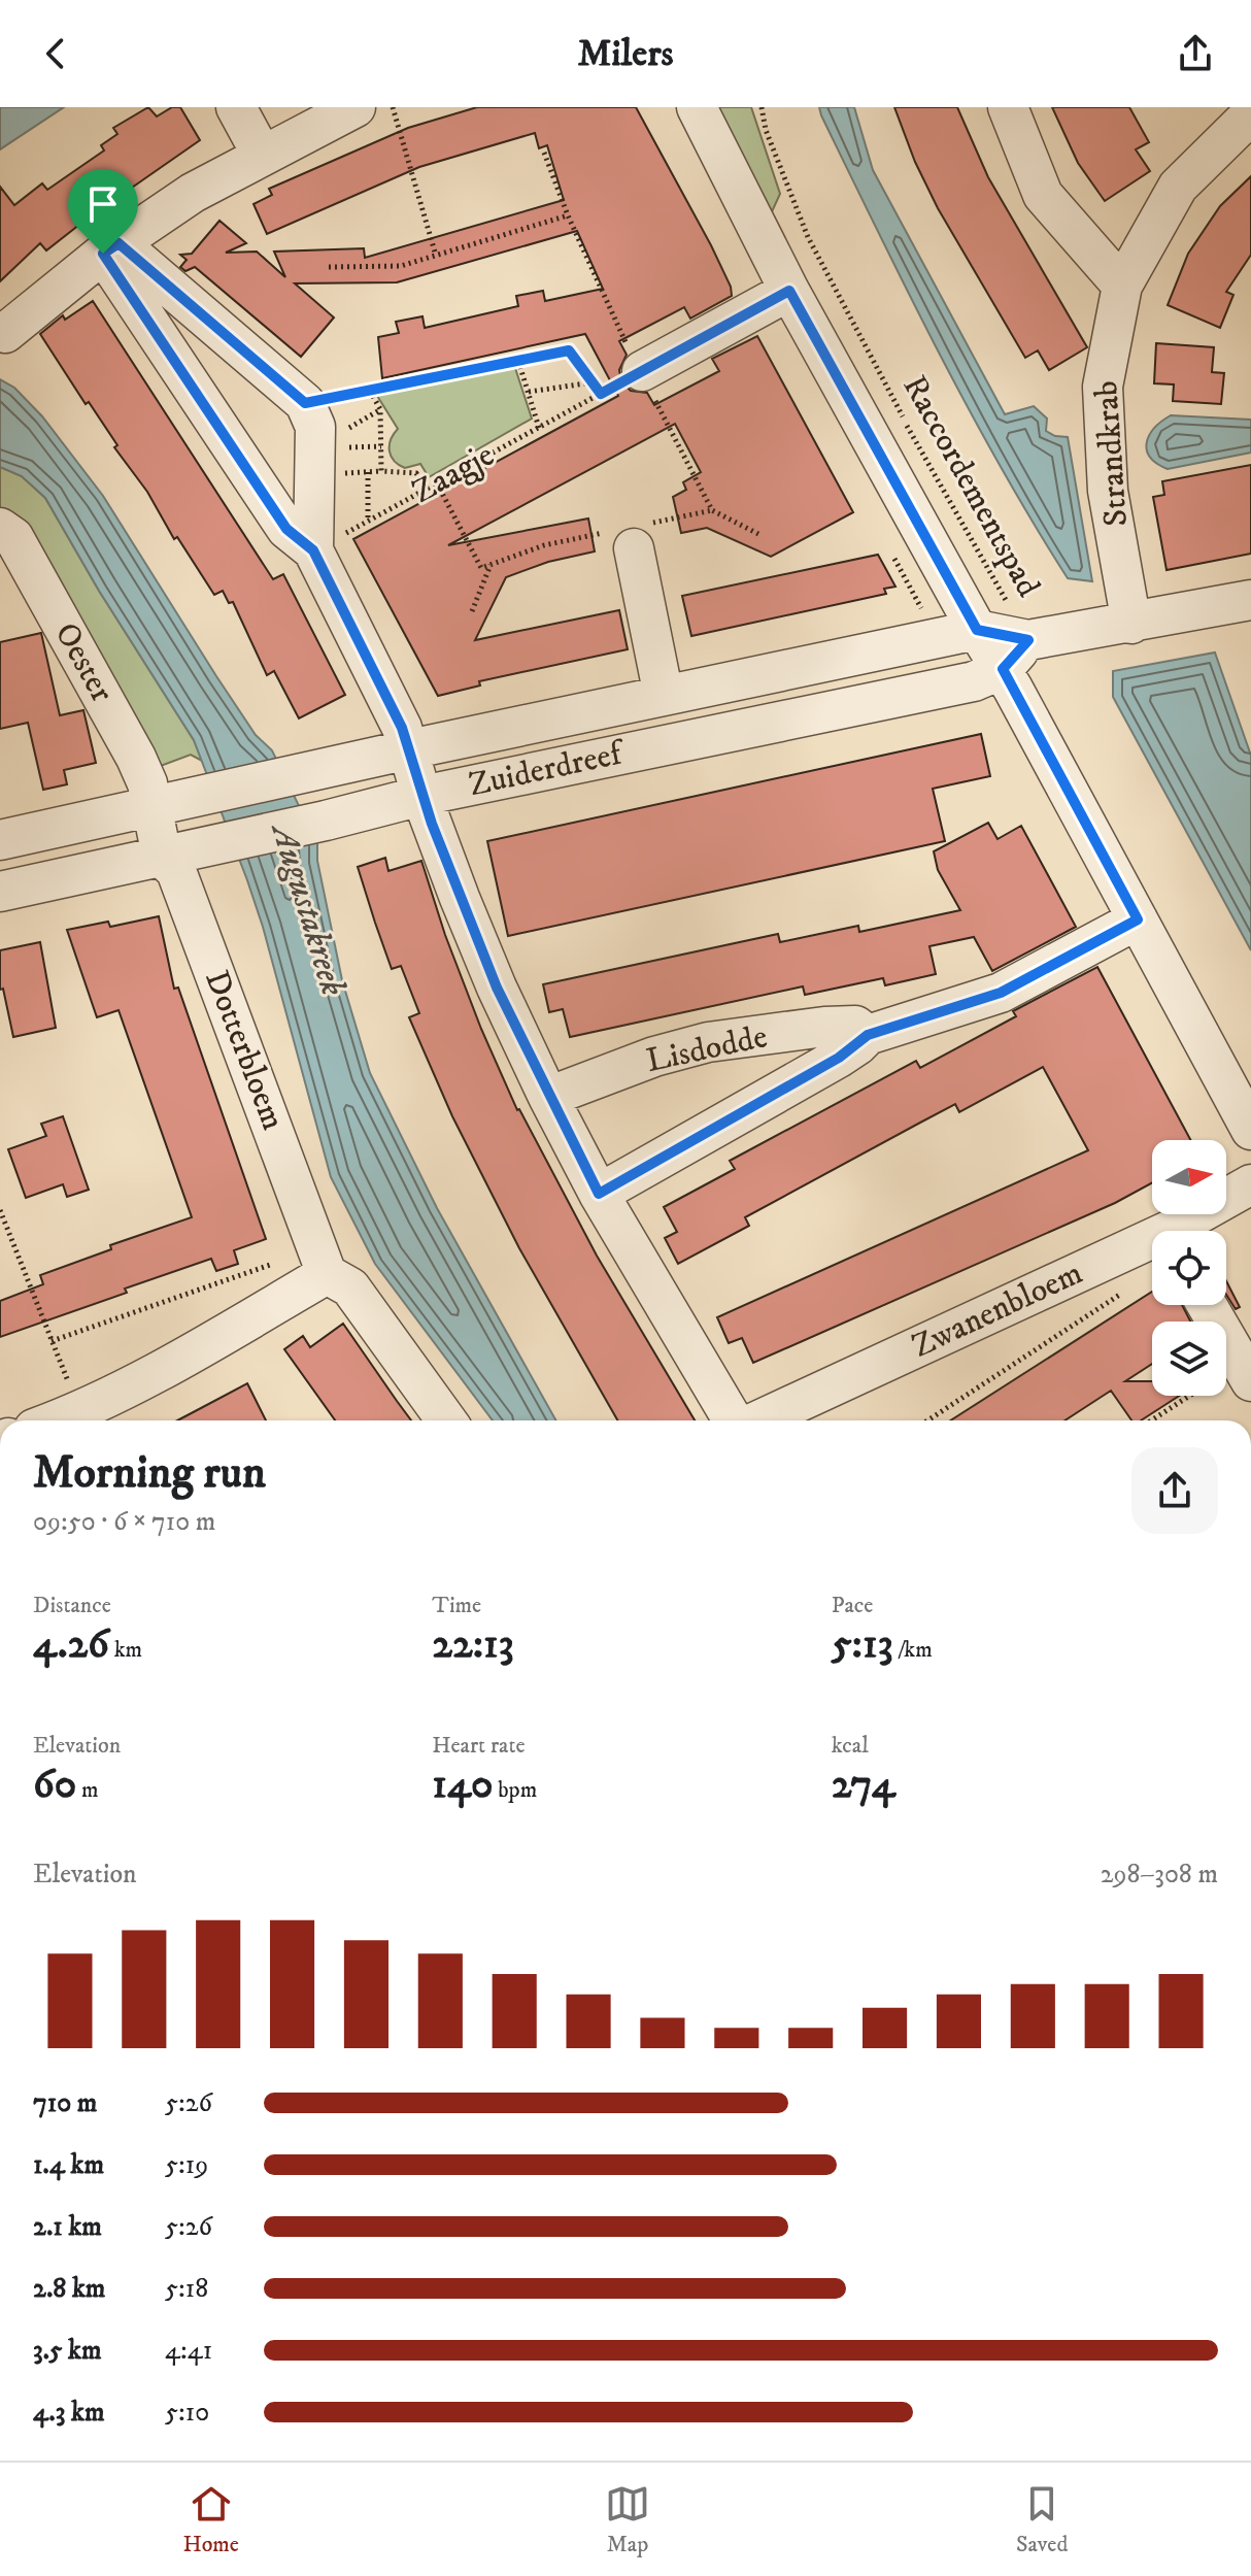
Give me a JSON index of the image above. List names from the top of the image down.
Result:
{
  "streets": {
    "street": [
      "Strandkrab",
      "Oester",
      "Zuiderdreef",
      "Lisdodde",
      "Dotterbloem",
      "Zwanenbloem"
    ],
    "path": ["Zaagje", "Raccordementspad"]
  },
  "crossings": [
    ["Strandkrab", "Zuiderdreef"],
    ["Raccordementspad", "Zuiderdreef"],
    ["Oester", "Zuiderdreef"],
    ["Oester", "Dotterbloem"],
    ["Zuiderdreef", "Dotterbloem"],
    ["Zuiderdreef", "Zwanenbloem"],
    ["Lisdodde", "Zwanenbloem"]
  ],
  "water": ["Augustakreek"],
  "north": "right",
  "page": {
    "header": "Milers",
    "heading": ["Morning run", "09:50 · 6 × 710 m"],
    "stats": [
      ["Distance", "4.26 km"],
      ["Time", "22:13"],
      ["Pace", "5:13 /km"],
      ["Elevation", "60 m"],
      ["Heart rate", "140 bpm"],
      ["kcal", "274"]
    ],
    "chart": ["Elevation", "298–308 m"],
    "list": [
      {
        "name": "710 m",
        "note": "5:26"
      },
      {
        "name": "1.4 km",
        "note": "5:19"
      },
      {
        "name": "2.1 km",
        "note": "5:26"
      },
      {
        "name": "2.8 km",
        "note": "5:18"
      },
      {
        "name": "3.5 km",
        "note": "4:41"
      },
      {
        "name": "4.3 km",
        "note": "5:10"
      }
    ],
    "tabs": ["Home", "Map", "Saved"]
  }
}
